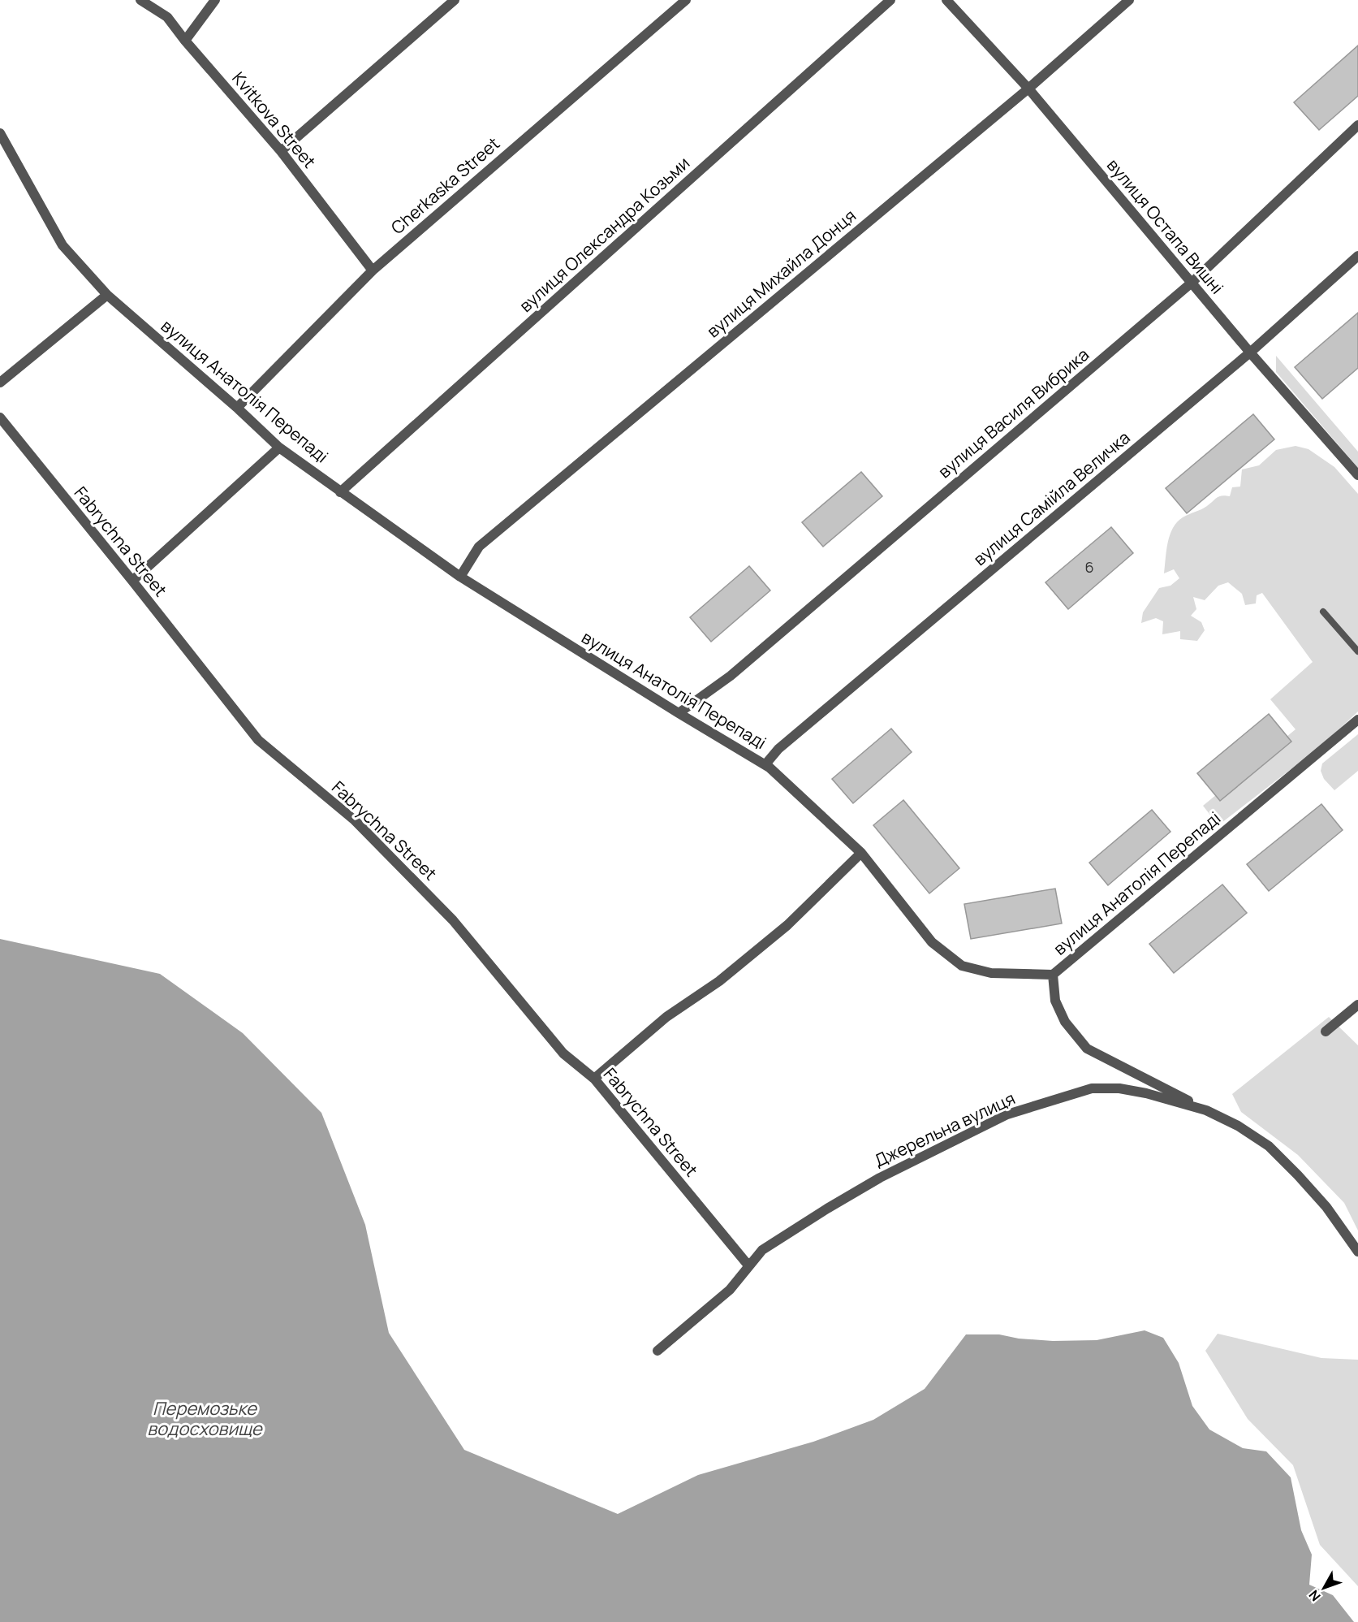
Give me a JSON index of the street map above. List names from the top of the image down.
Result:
{
  "streets": {
    "street": [
      "Kvitkova Street",
      "Cherkaska Street",
      "вулиця Остапа Вишні",
      "вулиця Олександра Козьми",
      "вулиця Михайла Донця",
      "вулиця Анатолія Перепаді",
      "вулиця Василя Вибрика",
      "вулиця Самійла Величка",
      "Fabrychna Street",
      "Джерельна вулиця"
    ]
  },
  "crossings": [
    ["Kvitkova Street", "Cherkaska Street"],
    ["Cherkaska Street", "вулиця Анатолія Перепаді"],
    ["вулиця Остапа Вишні", "вулиця Михайла Донця"],
    ["вулиця Остапа Вишні", "вулиця Василя Вибрика"],
    ["вулиця Остапа Вишні", "вулиця Самійла Величка"],
    ["вулиця Олександра Козьми", "вулиця Анатолія Перепаді"],
    ["вулиця Михайла Донця", "вулиця Анатолія Перепаді"],
    ["вулиця Анатолія Перепаді", "вулиця Василя Вибрика"],
    ["вулиця Анатолія Перепаді", "вулиця Самійла Величка"],
    ["Fabrychna Street", "Джерельна вулиця"]
  ],
  "water": ["Перемозьке водосховище"],
  "house_numbers": ["6"],
  "north": "bottom left"
}
